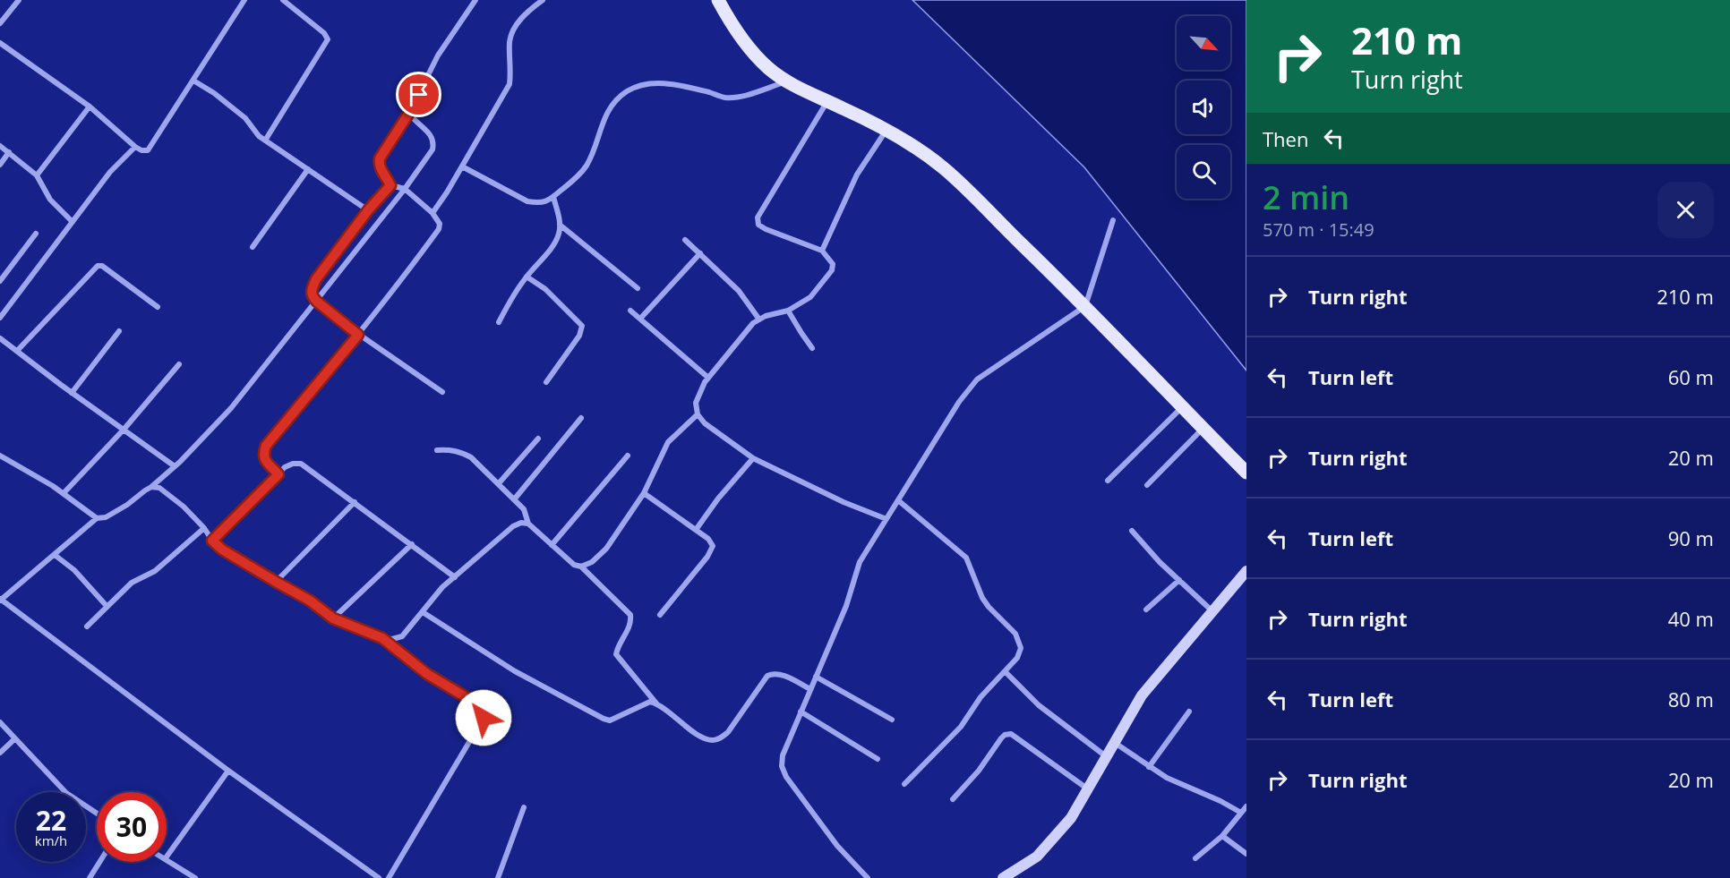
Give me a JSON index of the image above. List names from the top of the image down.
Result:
{
  "north": "bottom right",
  "page": {
    "turn": ["210 m", "Turn right"],
    "then": "Then",
    "heading": ["2 min", "570 m · 15:49"],
    "list": [
      {
        "name": "Turn right",
        "value": "210 m"
      },
      {
        "name": "Turn left",
        "value": "60 m"
      },
      {
        "name": "Turn right",
        "value": "20 m"
      },
      {
        "name": "Turn left",
        "value": "90 m"
      },
      {
        "name": "Turn right",
        "value": "40 m"
      },
      {
        "name": "Turn left",
        "value": "80 m"
      },
      {
        "name": "Turn right",
        "value": "20 m"
      }
    ],
    "speed": "22 km/h",
    "limit": "30"
  }
}
